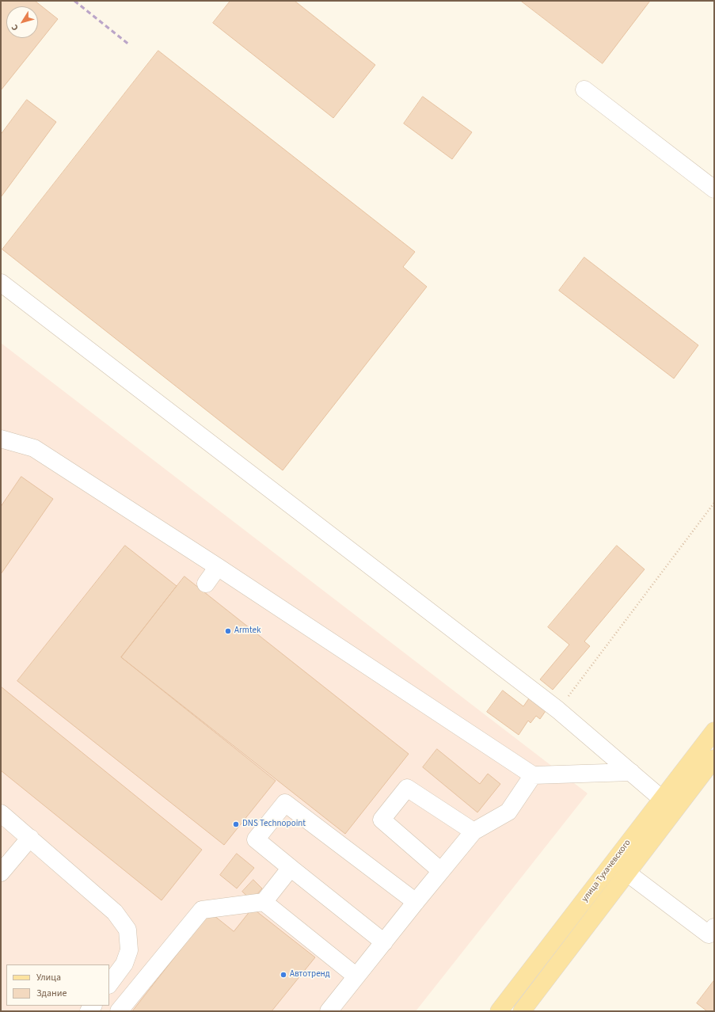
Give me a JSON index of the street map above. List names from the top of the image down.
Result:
{
  "streets": {
    "main road": ["улица Тухачевского"]
  },
  "places": ["Armtek", "DNS Technopoint", "Автотренд"],
  "legend": ["Улица", "Здание"],
  "north": "bottom left"
}
